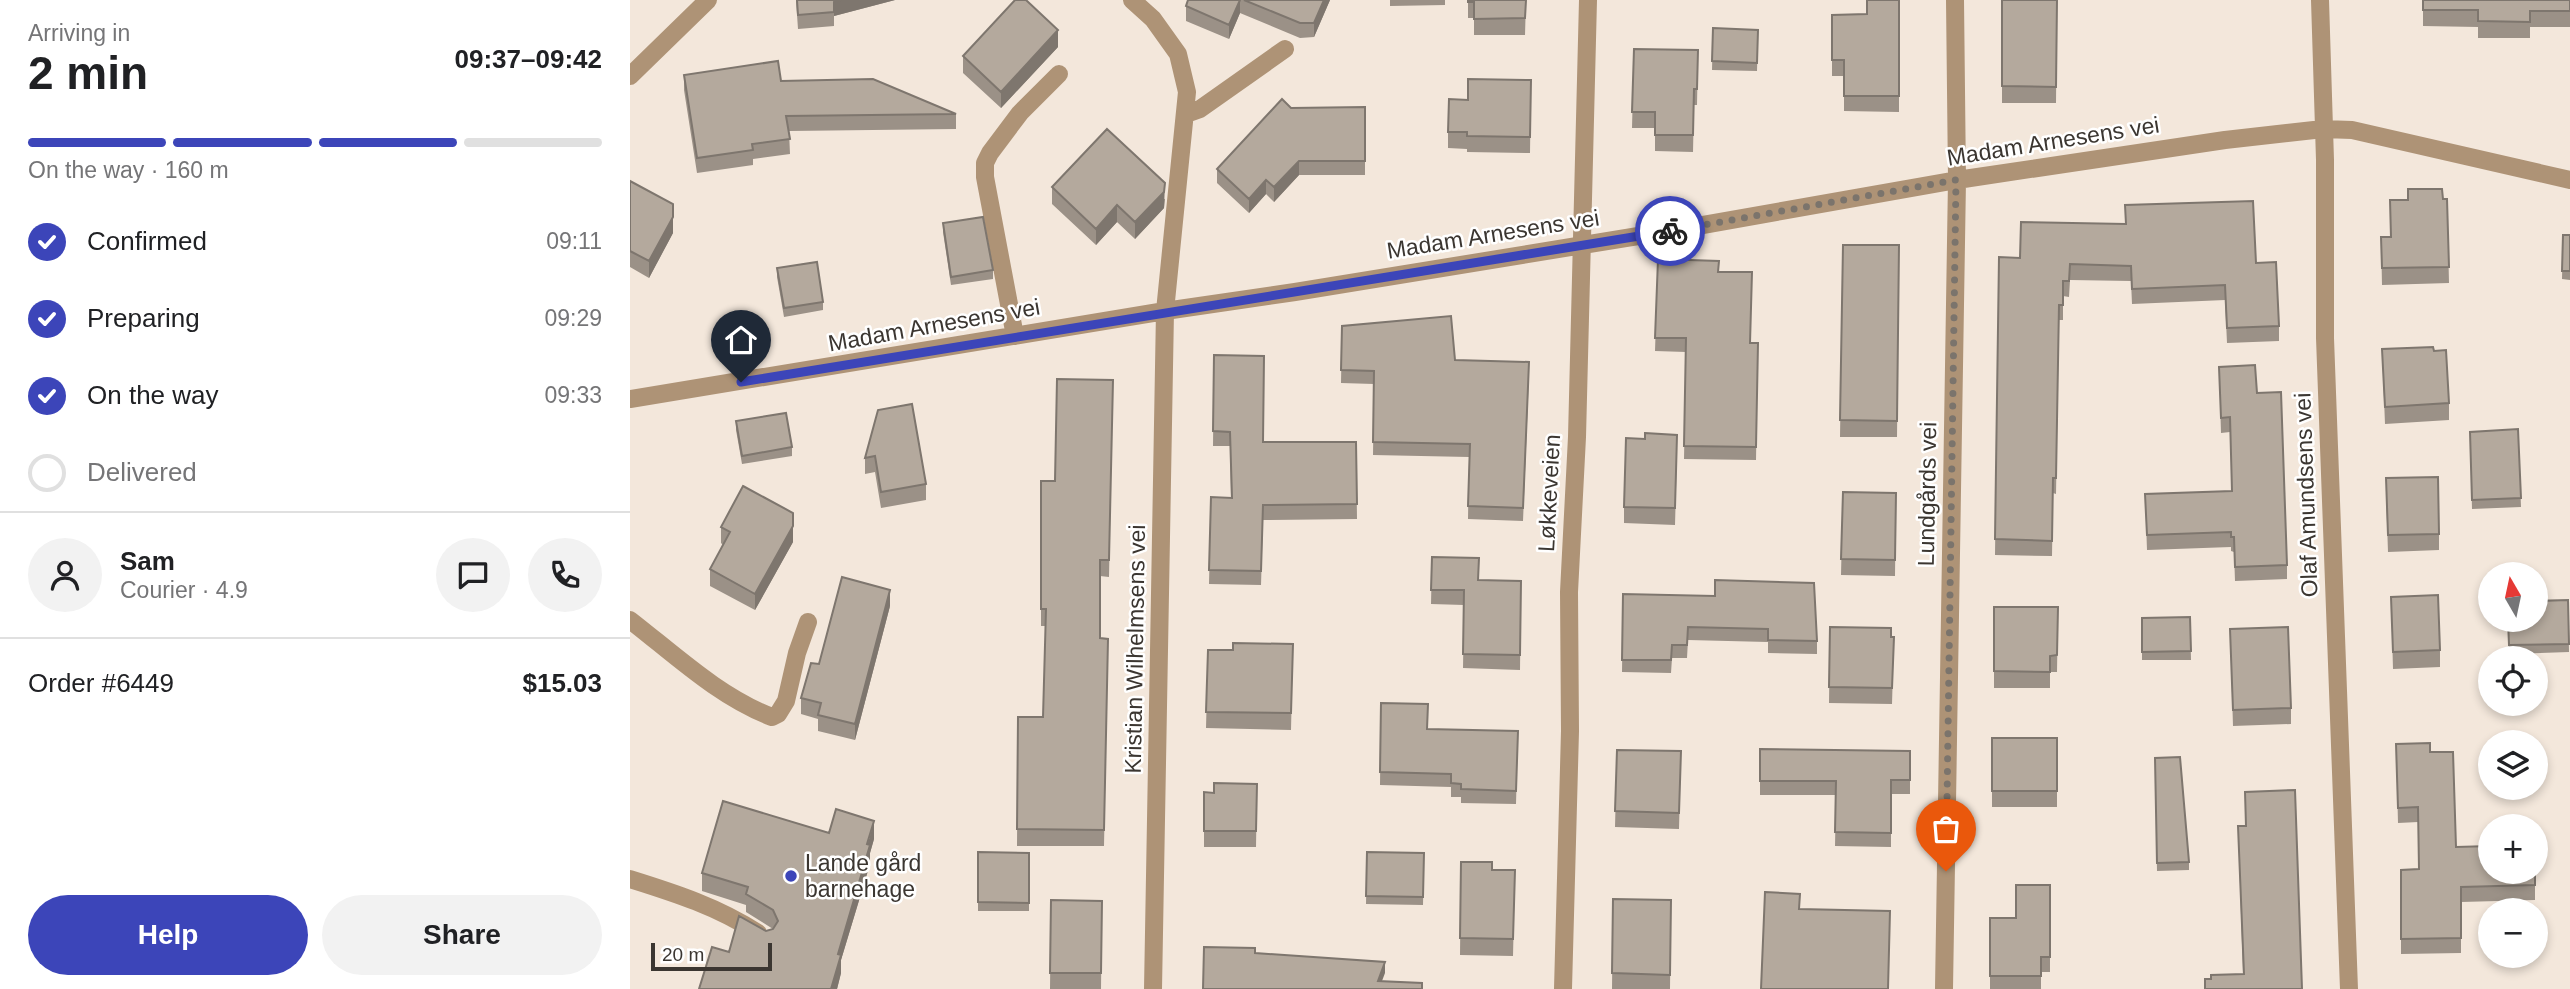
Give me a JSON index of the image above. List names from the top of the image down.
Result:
{
  "streets": {
    "street": [
      "Madam Arnesens vei",
      "Løkkeveien",
      "Lundgårds vei",
      "Olaf Amundsens vei",
      "Kristian Wilhelmsens vei"
    ]
  },
  "crossings": [
    ["Madam Arnesens vei", "Løkkeveien"],
    ["Madam Arnesens vei", "Lundgårds vei"],
    ["Madam Arnesens vei", "Olaf Amundsens vei"],
    ["Madam Arnesens vei", "Kristian Wilhelmsens vei"]
  ],
  "places": ["Lande gård barnehage"],
  "scale_bar": "20 m",
  "north": "top",
  "page": {
    "heading": ["2 min", "Arriving in", "09:37–09:42"],
    "panel": [
      "Sam",
      "Courier · 4.9",
      "Order #6449",
      "$15.03"
    ],
    "bar": "On the way · 160 m",
    "list": [
      ["Confirmed", "09:11"],
      ["Preparing", "09:29"],
      ["On the way", "09:33"],
      "Delivered"
    ],
    "map_buttons": ["+", "−"],
    "buttons": ["Help", "Share"],
    "scale": "20 m"
  }
}
